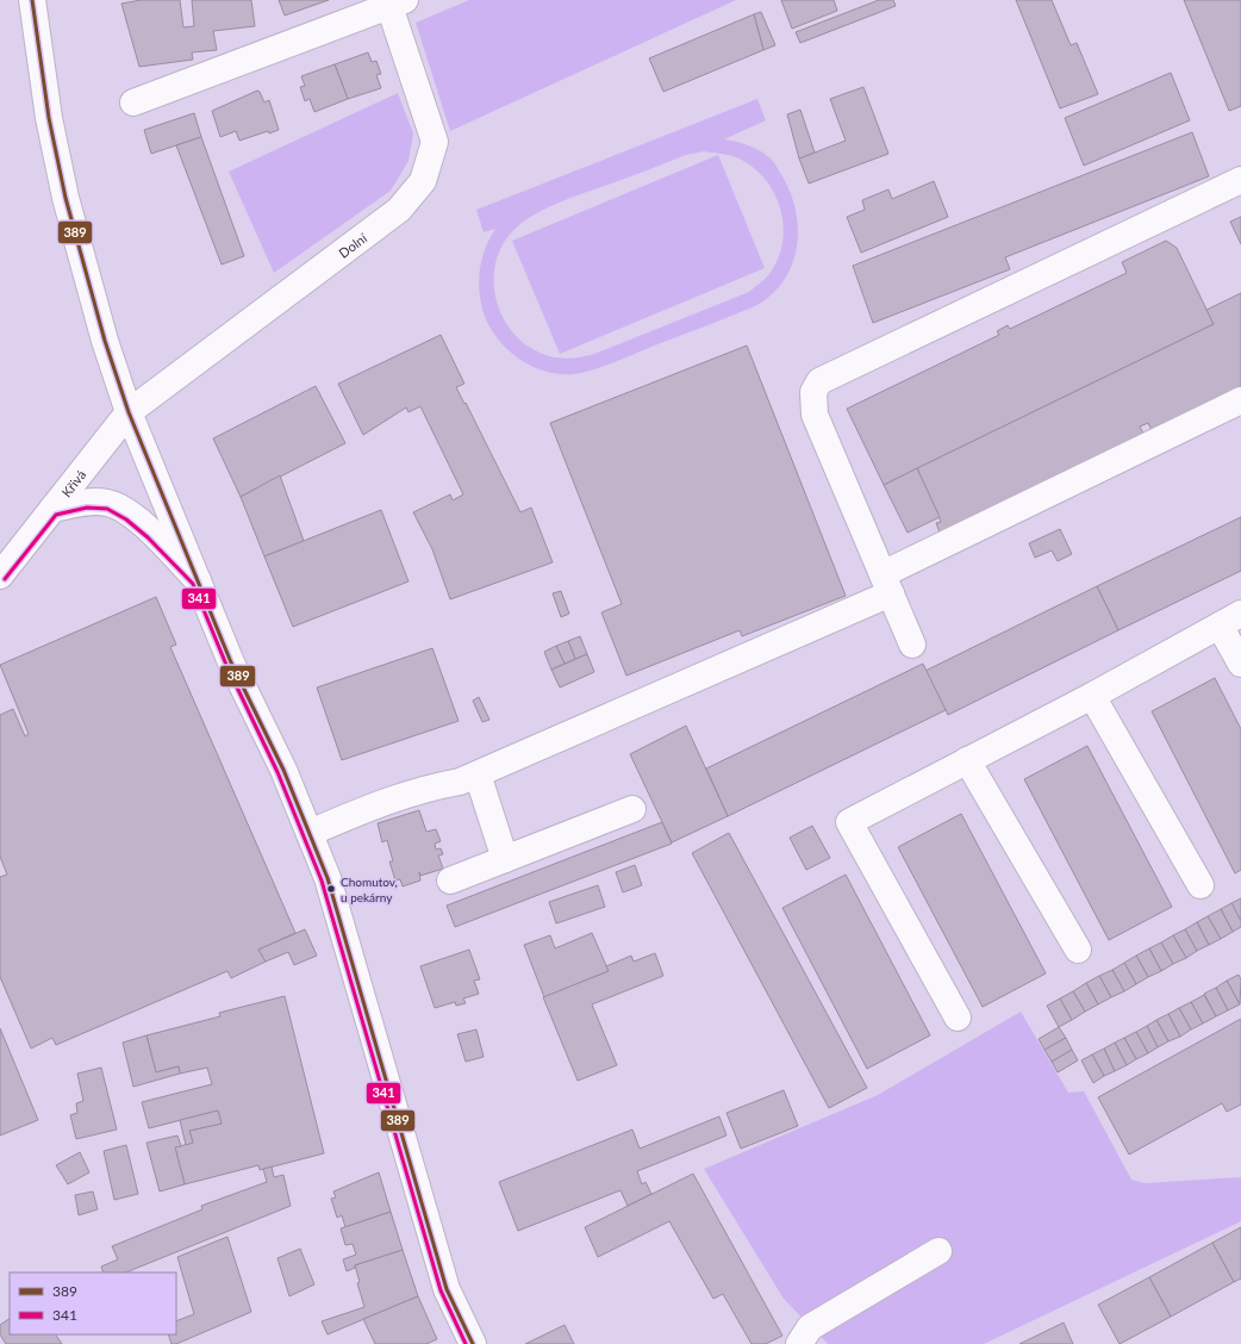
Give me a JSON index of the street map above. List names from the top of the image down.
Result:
{
  "streets": {
    "main road": ["Dolní", "Křivá"]
  },
  "crossings": [
    ["Dolní", "Křivá"]
  ],
  "places": ["Chomutov, u pekárny"],
  "lines": ["transit line 389", "transit line 341"],
  "legend": ["389", "341"]
}
